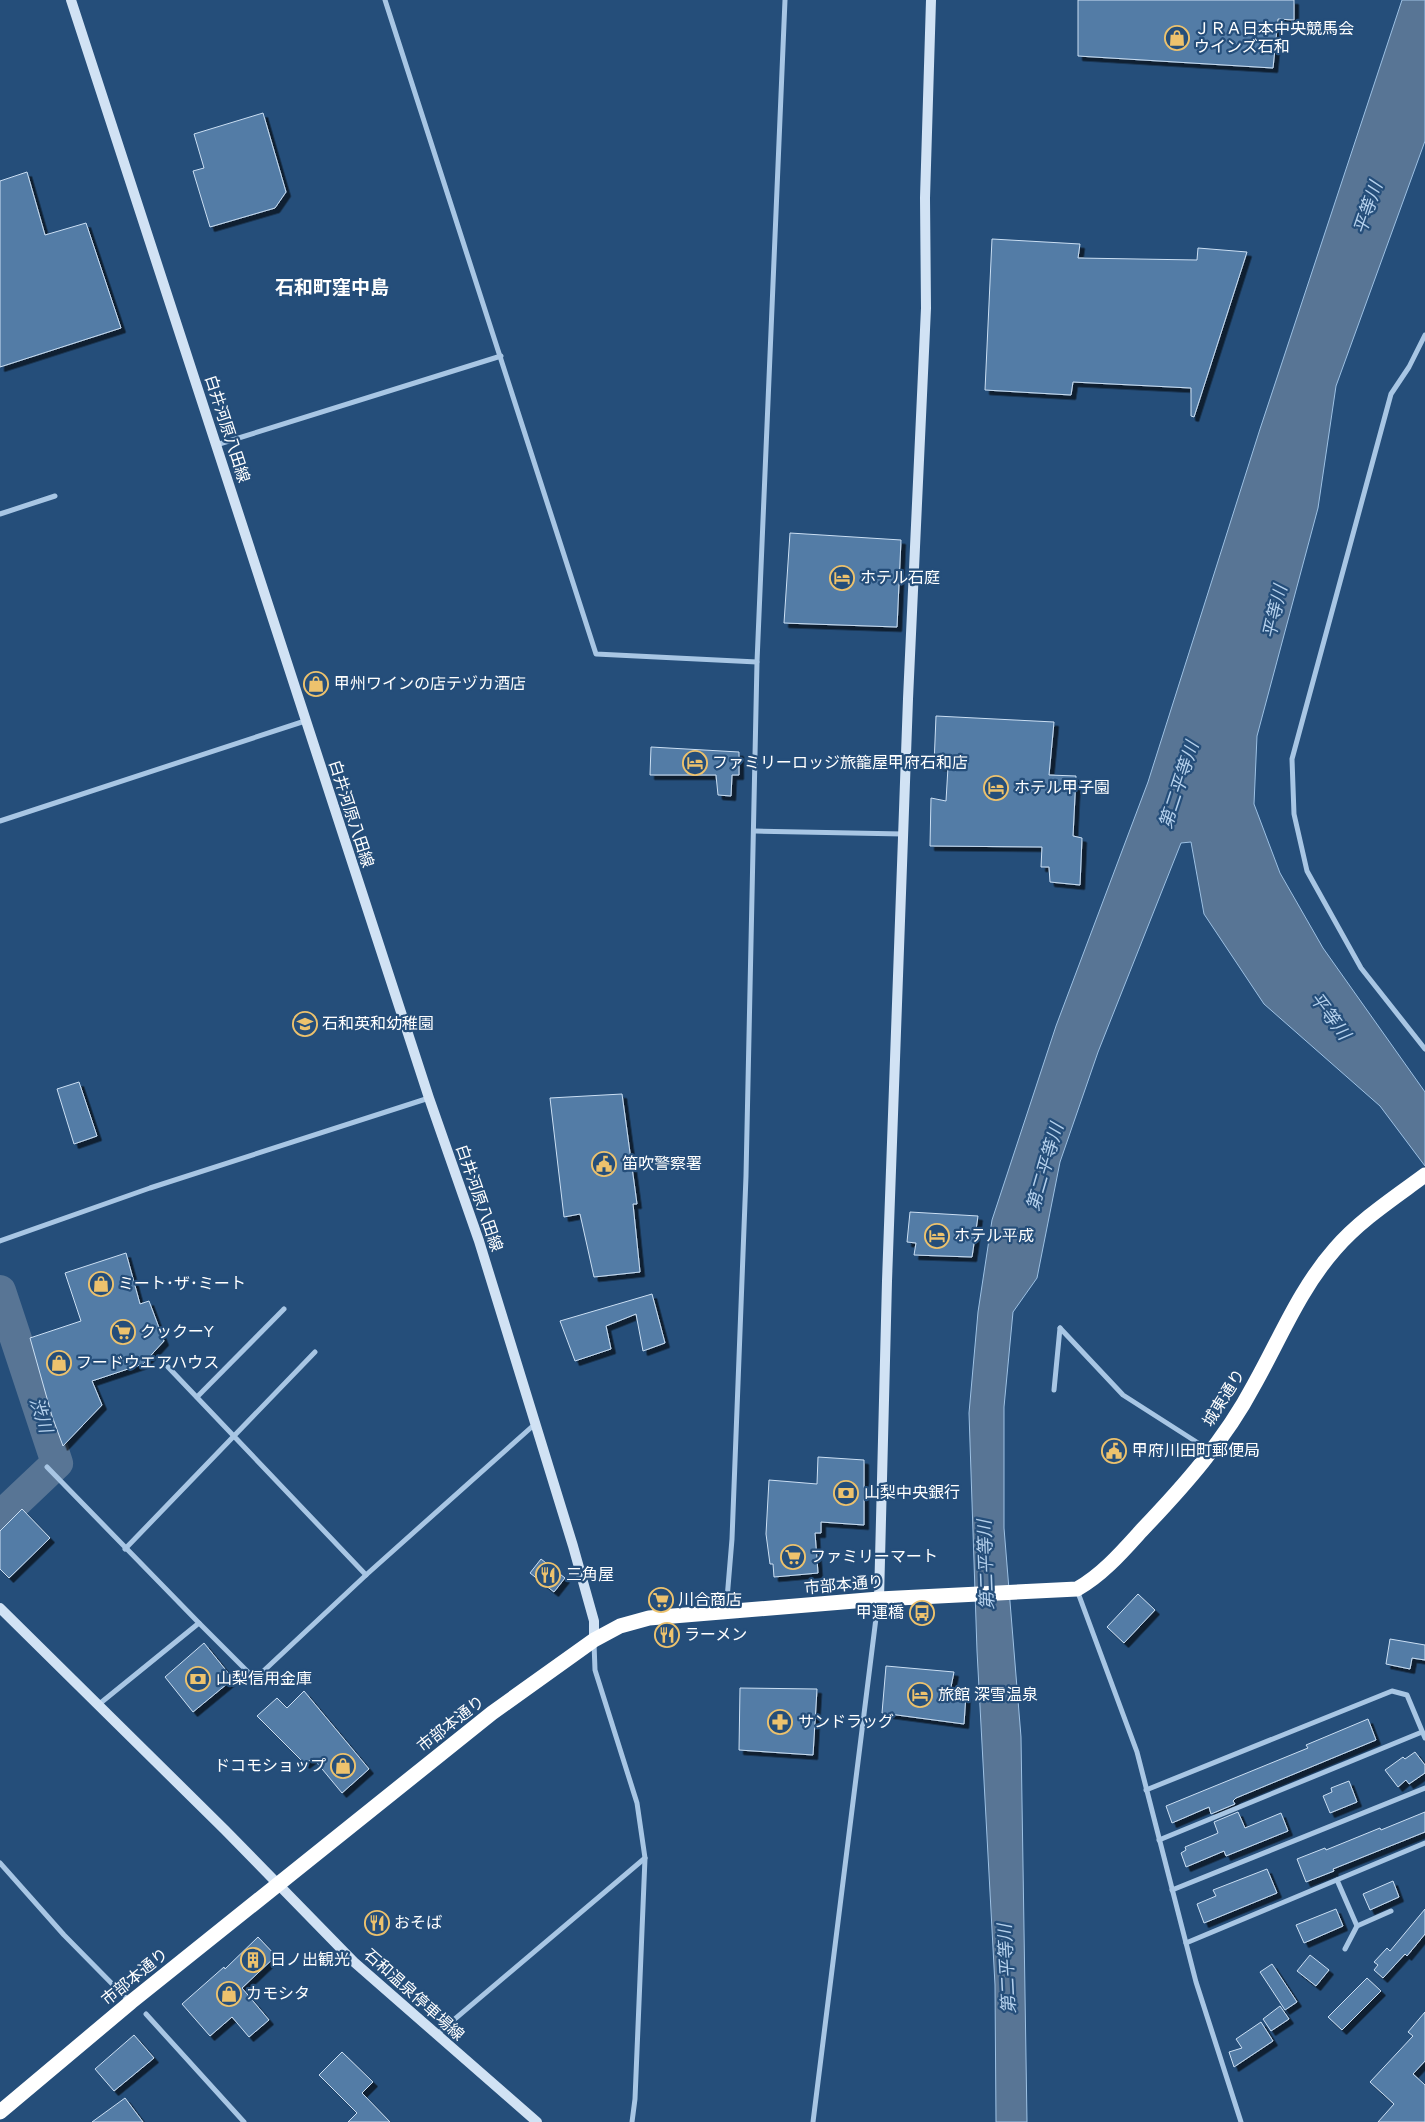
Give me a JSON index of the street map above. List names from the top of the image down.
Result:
{
  "streets": {
    "highway": ["城東通り", "市部本通り"],
    "main road": ["白井河原八田線", "石和温泉停車場線"]
  },
  "crossings": [
    ["白井河原八田線", "市部本通り"],
    ["城東通り", "市部本通り"],
    ["市部本通り", "石和温泉停車場線"]
  ],
  "districts": ["石和町窪中島"],
  "water": ["平等川", "第二平等川", "渋川"],
  "places": {
    "shop": [
      "ＪＲＡ日本中央競馬会 ウインズ石和",
      "甲州ワインの店テヅカ酒店",
      "ミート･ザ･ミート",
      "フードウエアハウス",
      "ドコモショップ",
      "カモシタ"
    ],
    "hotel": [
      "ホテル石庭",
      "ファミリーロッジ旅籠屋甲府石和店",
      "ホテル甲子園",
      "ホテル平成",
      "旅館 深雪温泉"
    ],
    "school or university": ["石和英和幼稚園"],
    "public building": ["笛吹警察署", "甲府川田町郵便局"],
    "supermarket": ["クックーY", "ファミリーマート", "川合商店"],
    "bank": ["山梨中央銀行", "山梨信用金庫"],
    "restaurant": ["三角屋", "ラーメン", "おそば"],
    "bus stop": ["甲運橋"],
    "pharmacy": ["サンドラッグ"],
    "building": ["日ノ出観光"]
  }
}
